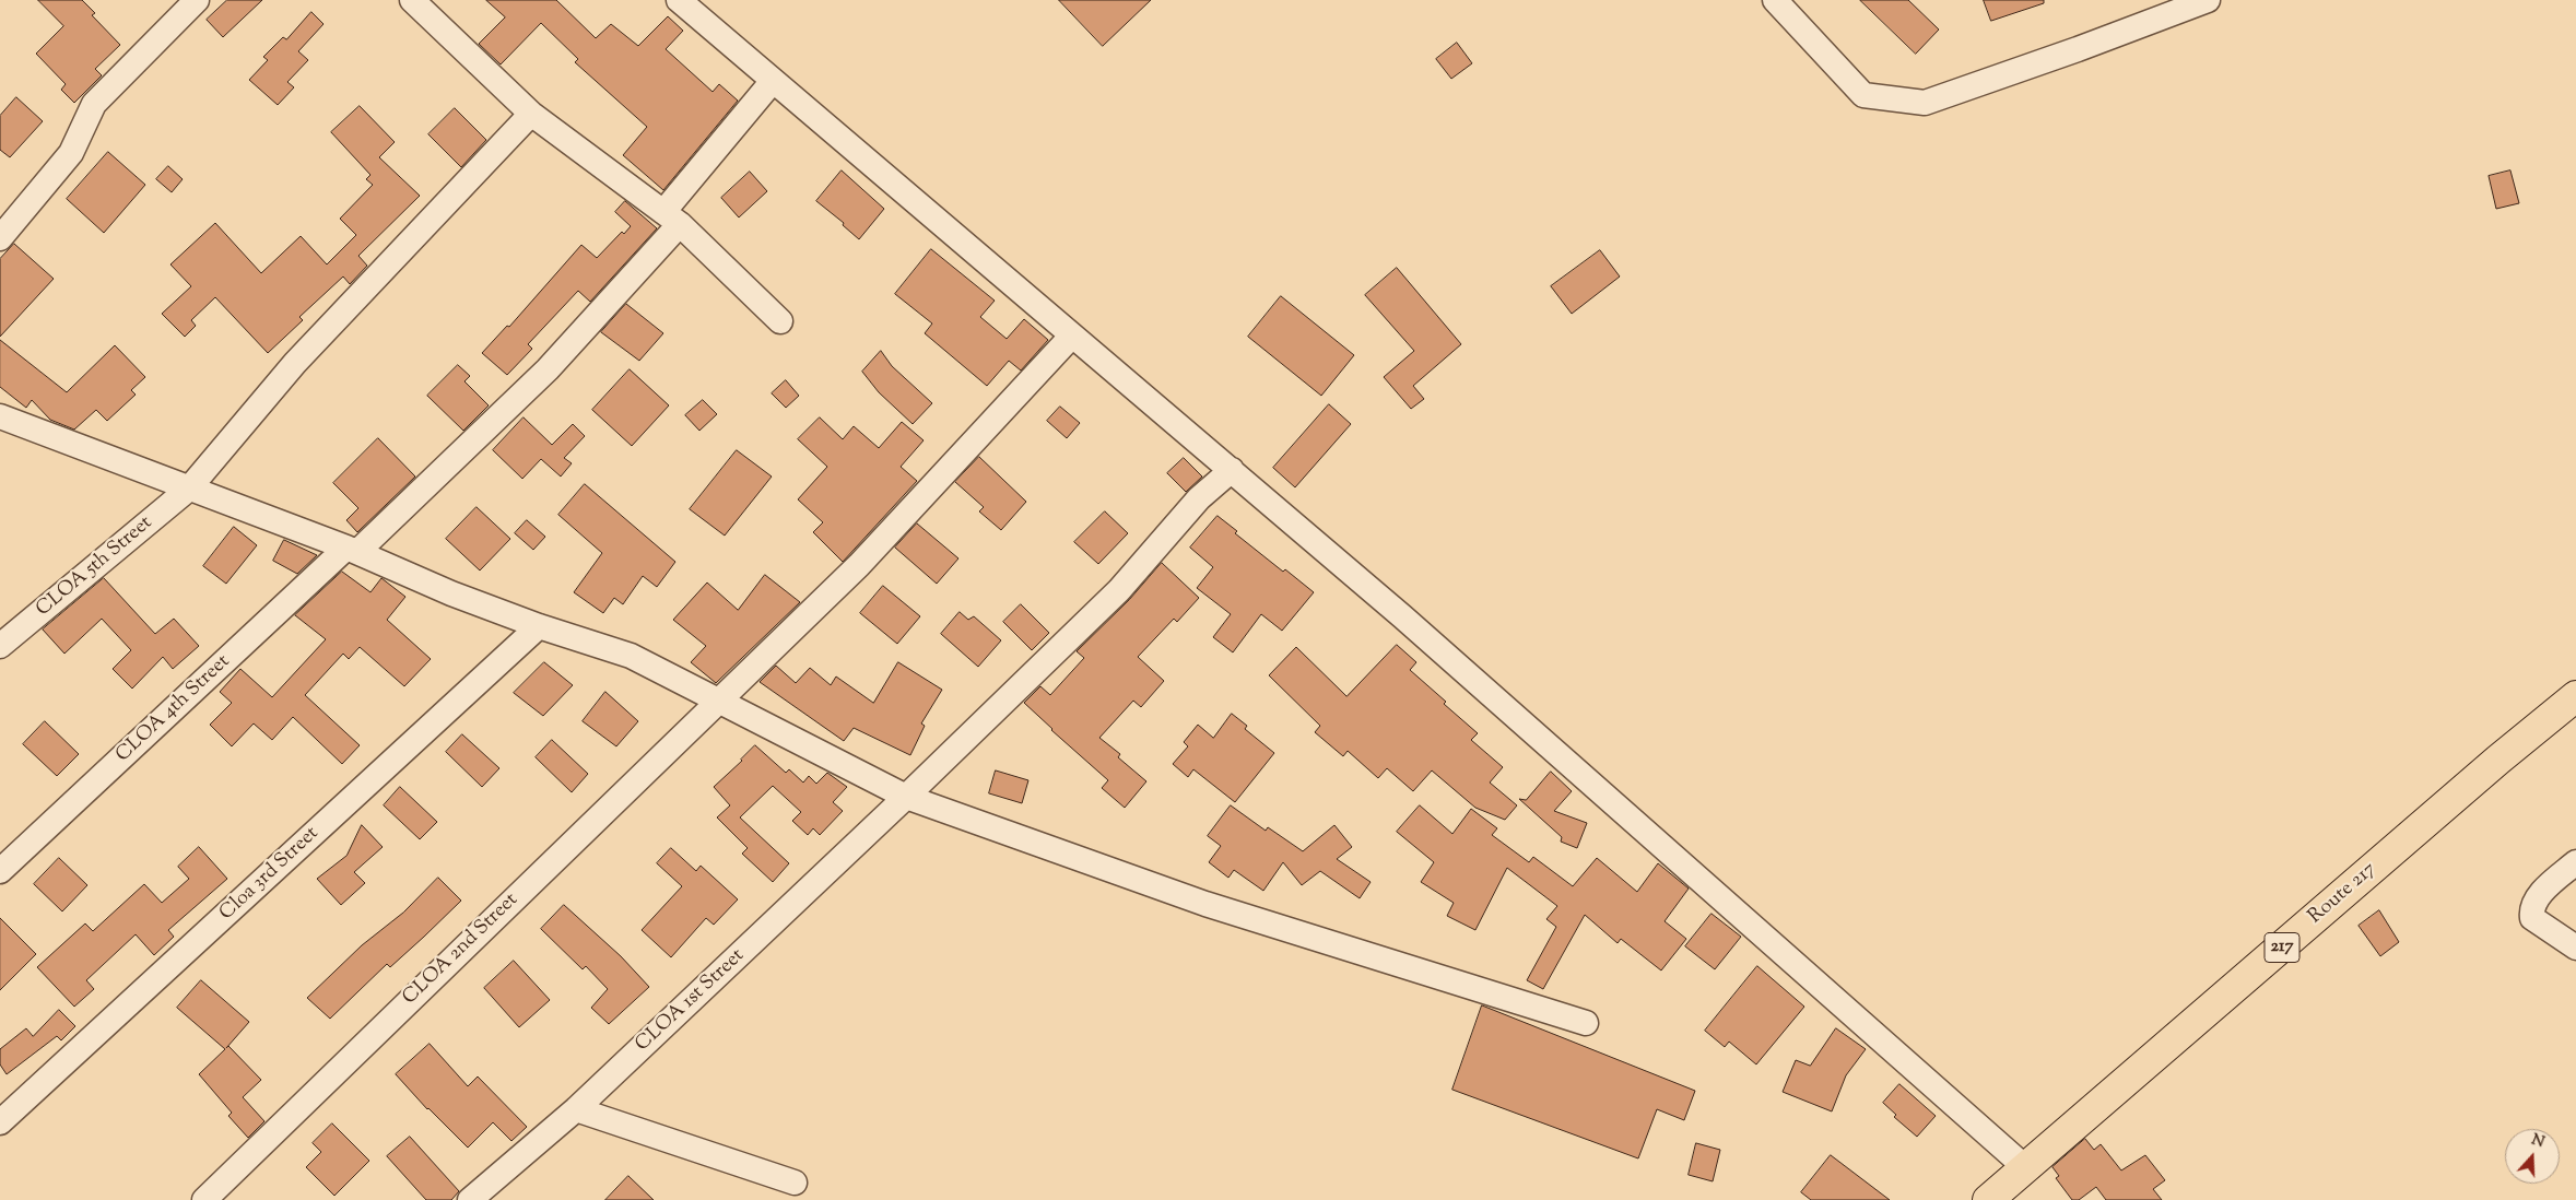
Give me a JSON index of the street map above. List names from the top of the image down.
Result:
{
  "streets": {
    "main road": ["Route 217", "217"],
    "street": [
      "CLOA 5th Street",
      "CLOA 4th Street",
      "Cloa 3rd Street",
      "CLOA 2nd Street",
      "CLOA 1st Street"
    ]
  },
  "north": "top"
}
